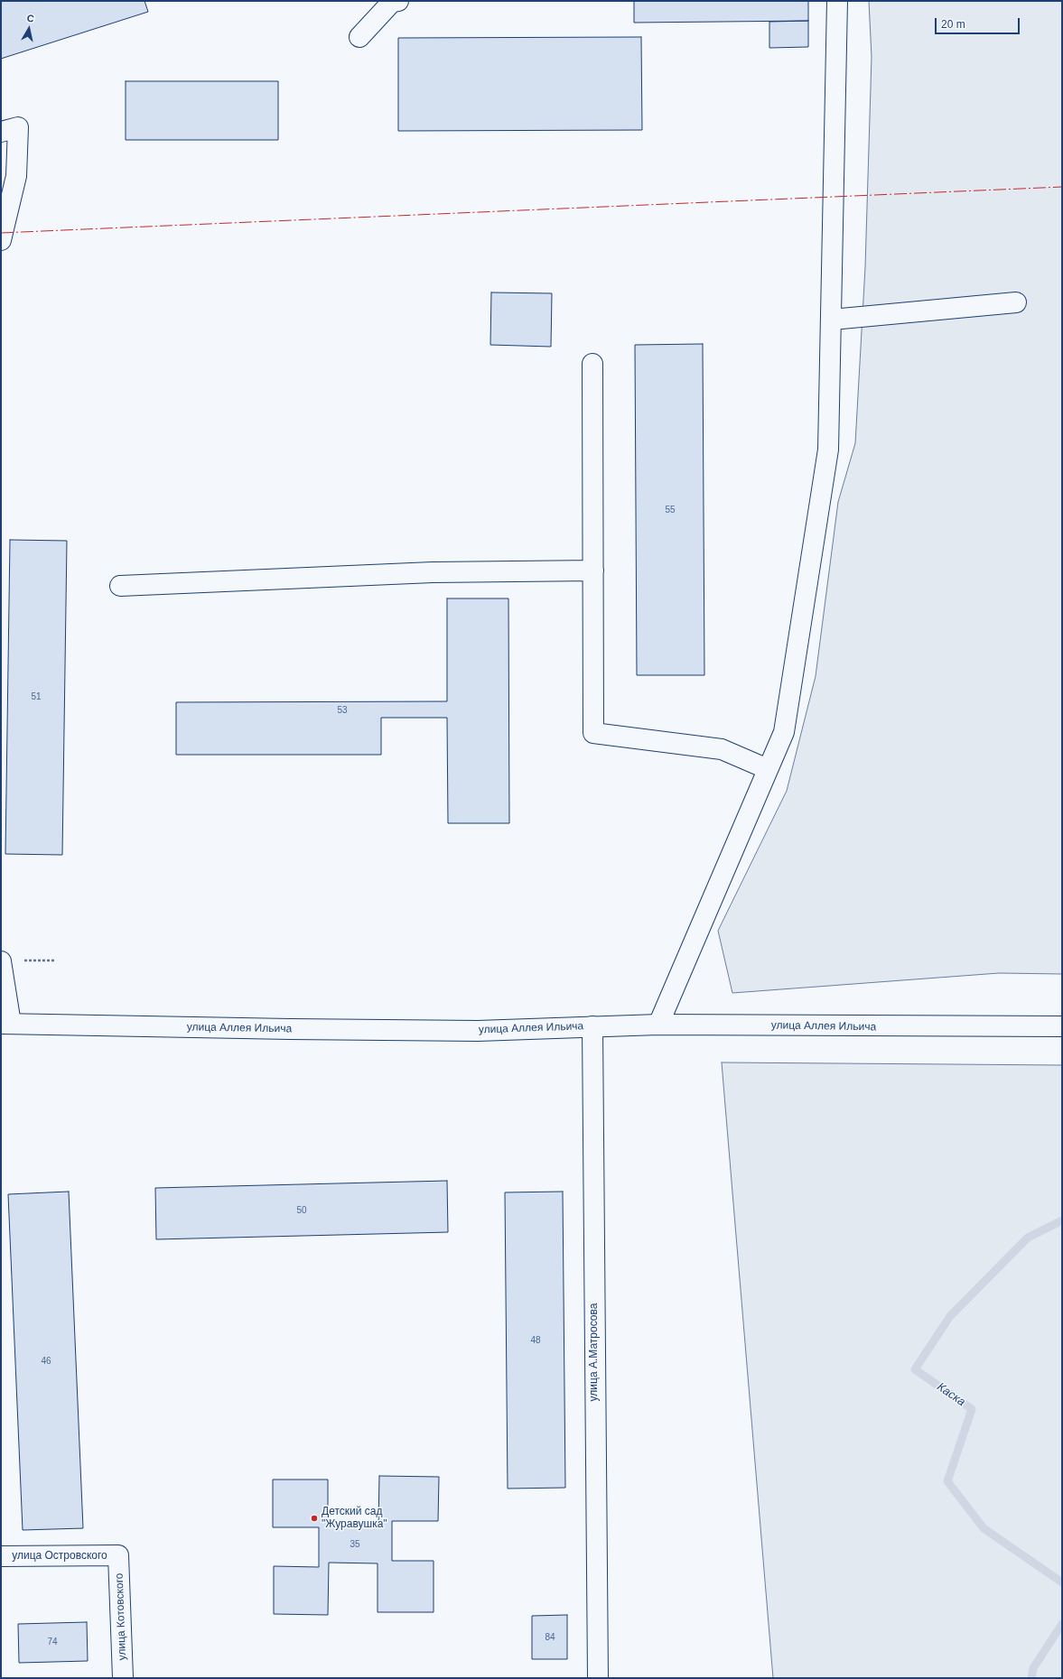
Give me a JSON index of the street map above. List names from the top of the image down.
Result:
{
  "streets": {
    "street": [
      "улица Аллея Ильича",
      "улица А.Матросова",
      "улица Островского",
      "улица Котовского"
    ]
  },
  "crossings": [
    ["улица Аллея Ильича", "улица А.Матросова"],
    ["улица Островского", "улица Котовского"]
  ],
  "water": ["Каска"],
  "places": ["Детский сад \"Журавушка\""],
  "house_numbers": [
    "55",
    "51",
    "53",
    "50",
    "48",
    "46",
    "35",
    "84",
    "74"
  ],
  "scale_bar": "20 m",
  "north": "top"
}
